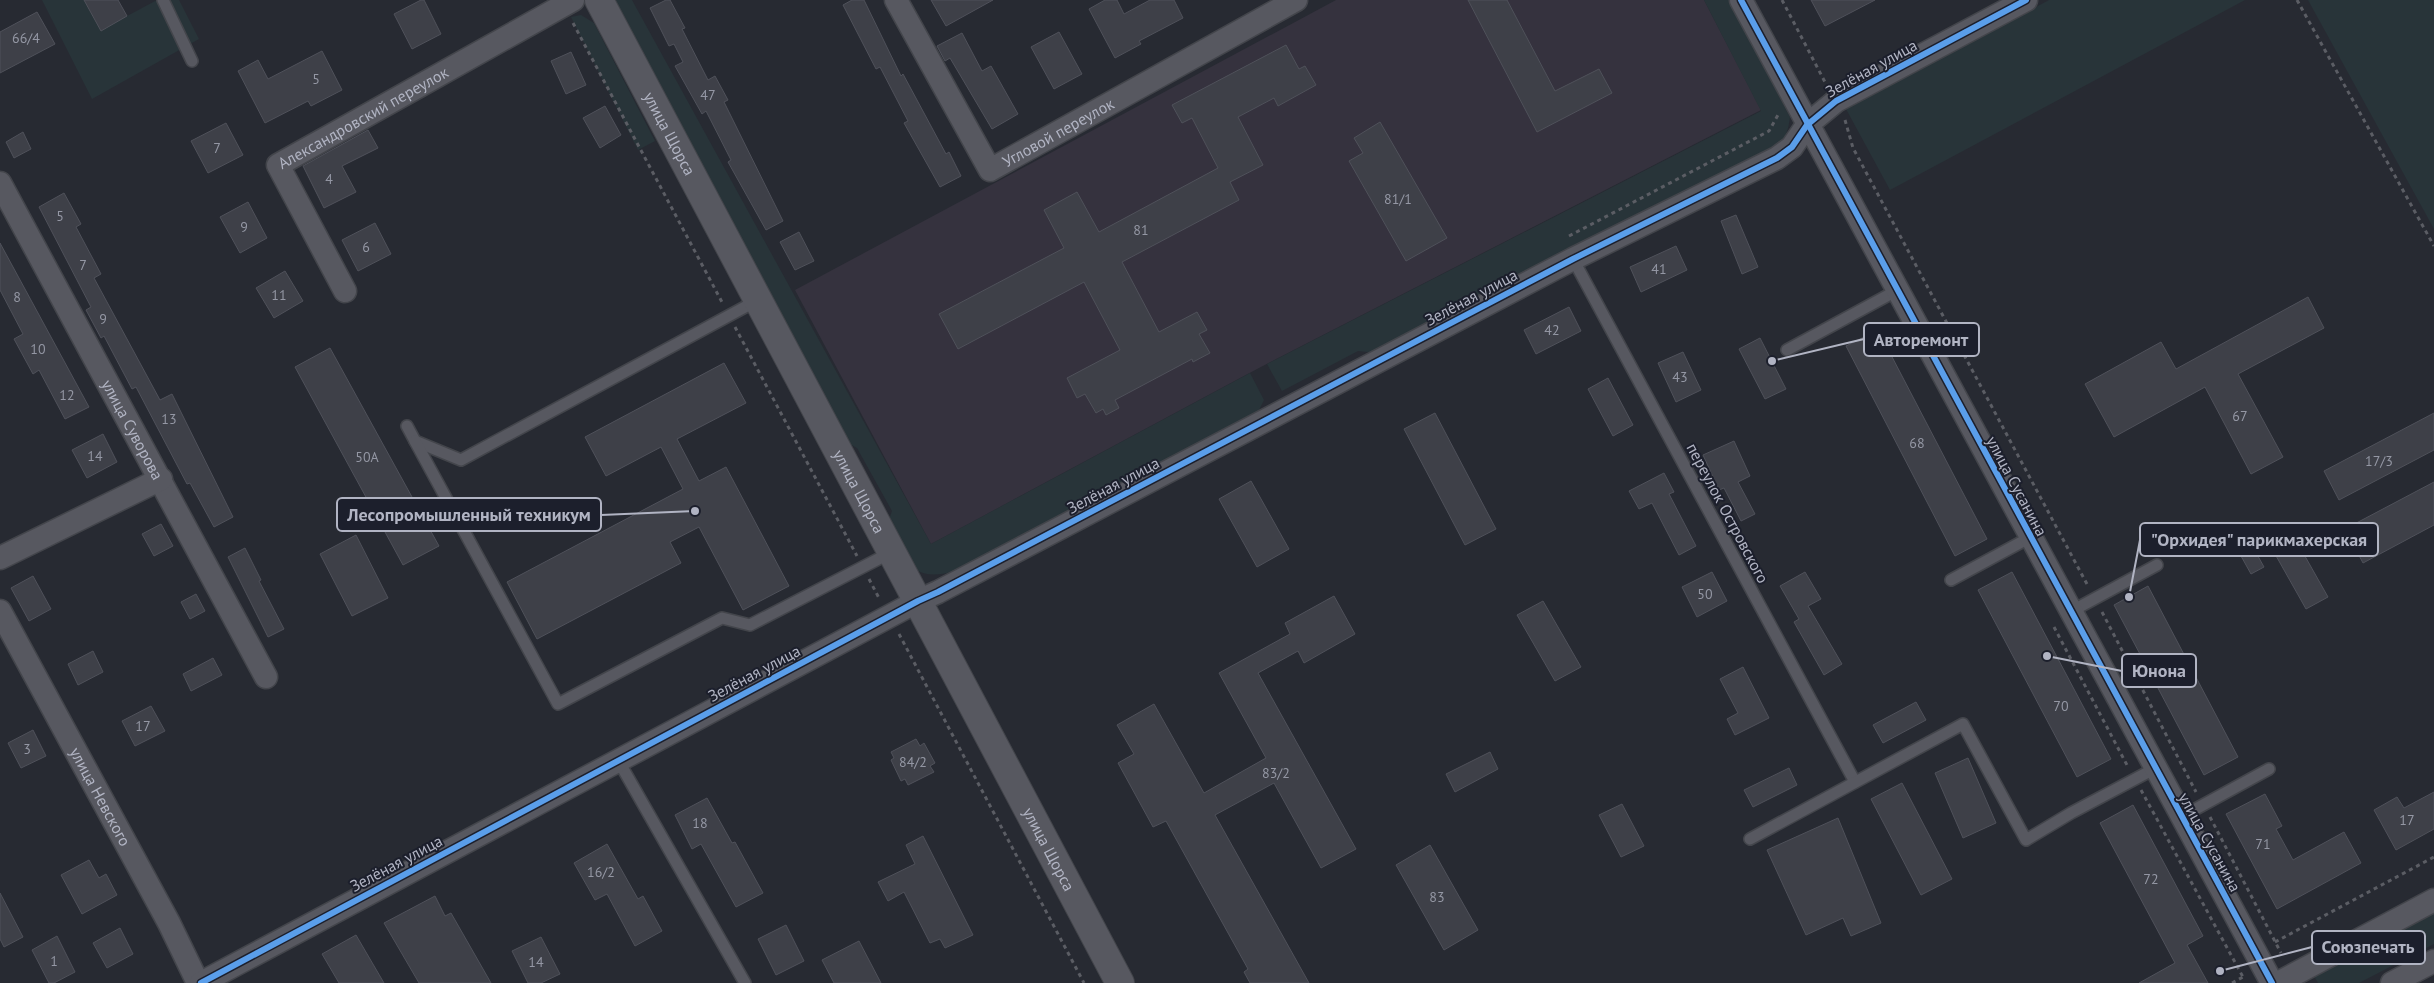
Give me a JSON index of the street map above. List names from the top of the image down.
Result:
{
  "streets": {
    "street": [
      "Зелёная улица",
      "Александровский переулок",
      "Угловой переулок",
      "улица Щорса",
      "улица Суворова",
      "улица Сусанина",
      "улица Невского"
    ],
    "lane": ["переулок Островского"]
  },
  "crossings": [
    ["Зелёная улица", "улица Щорса"],
    ["Зелёная улица", "улица Сусанина"],
    ["Зелёная улица", "переулок Островского"],
    ["Зелёная улица", "улица Невского"]
  ],
  "places": [
    "Авторемонт",
    "Лесопромышленный техникум",
    "\"Орхидея\" парикмахерская",
    "Юнона",
    "Союзпечать"
  ],
  "house_numbers": [
    "66/4",
    "5",
    "47",
    "7",
    "4",
    "81/1",
    "5",
    "9",
    "81",
    "6",
    "7",
    "41",
    "11",
    "8",
    "9",
    "42",
    "10",
    "43",
    "12",
    "67",
    "13",
    "68",
    "14",
    "50А",
    "17/3",
    "50",
    "70",
    "17",
    "3",
    "84/2",
    "83/2",
    "17",
    "18",
    "71",
    "16/2",
    "72",
    "83",
    "1",
    "14"
  ]
}
